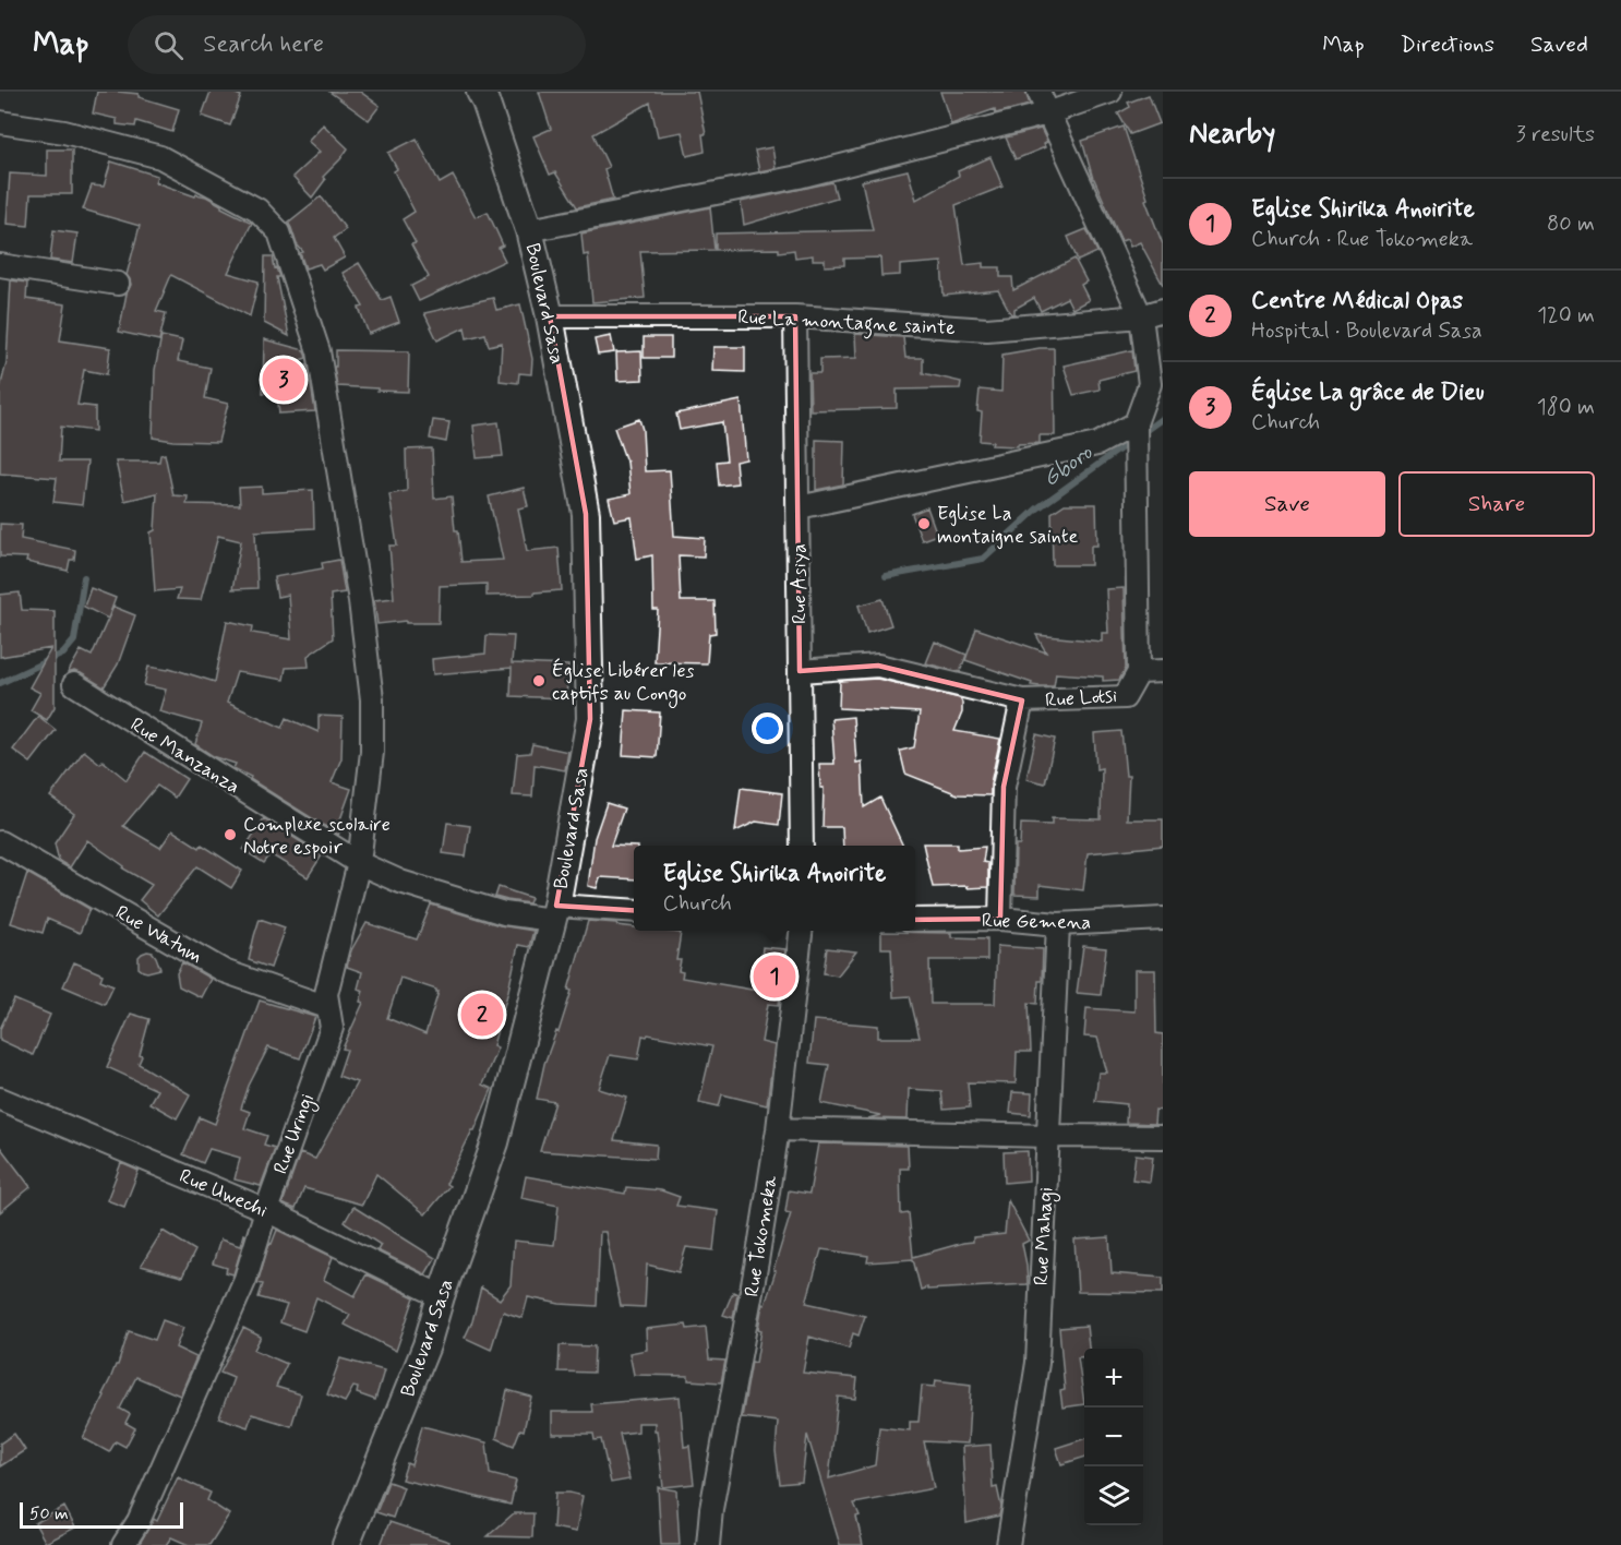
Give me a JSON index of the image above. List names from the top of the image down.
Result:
{
  "streets": {
    "street": [
      "Boulevard Sasa",
      "Rue La montagne sainte",
      "Rue Asiya",
      "Rue Lotsi",
      "Rue Manzanza",
      "Rue Gemena",
      "Rue Watum",
      "Rue Uringi",
      "Rue Uwechi",
      "Rue Tokomeka",
      "Rue Mahagi"
    ]
  },
  "crossings": [
    ["Boulevard Sasa", "Rue La montagne sainte"],
    ["Boulevard Sasa", "Rue Manzanza"],
    ["Boulevard Sasa", "Rue Uwechi"],
    ["Rue La montagne sainte", "Rue Asiya"],
    ["Rue Lotsi", "Rue Gemena"],
    ["Rue Manzanza", "Rue Uringi"],
    ["Rue Gemena", "Rue Mahagi"],
    ["Rue Watum", "Rue Uringi"],
    ["Rue Uringi", "Rue Uwechi"]
  ],
  "water": ["Gboro"],
  "places": ["Eglise La montaigne sainte", "Église Libérer les captifs au Congo", "Complexe scolaire Notre espoir"],
  "scale_bar": "50 m",
  "page": {
    "header": "Map",
    "search": "Search here",
    "nav": ["Map", "Directions", "Saved"],
    "heading": ["Nearby", "3 results"],
    "list": [
      {
        "mark": "1",
        "name": "Eglise Shirika Anoirite",
        "note": "Church · Rue Tokomeka",
        "value": "80 m"
      },
      {
        "mark": "2",
        "name": "Centre Médical Opas",
        "note": "Hospital · Boulevard Sasa",
        "value": "120 m"
      },
      {
        "mark": "3",
        "name": "Église La grâce de Dieu",
        "note": "Church",
        "value": "180 m"
      }
    ],
    "pins": ["3", "1", "2"],
    "buttons": ["Save", "Share"],
    "popup": ["Eglise Shirika Anoirite", "Church"],
    "map_buttons": ["+", "−"],
    "scale": "50 m"
  }
}
